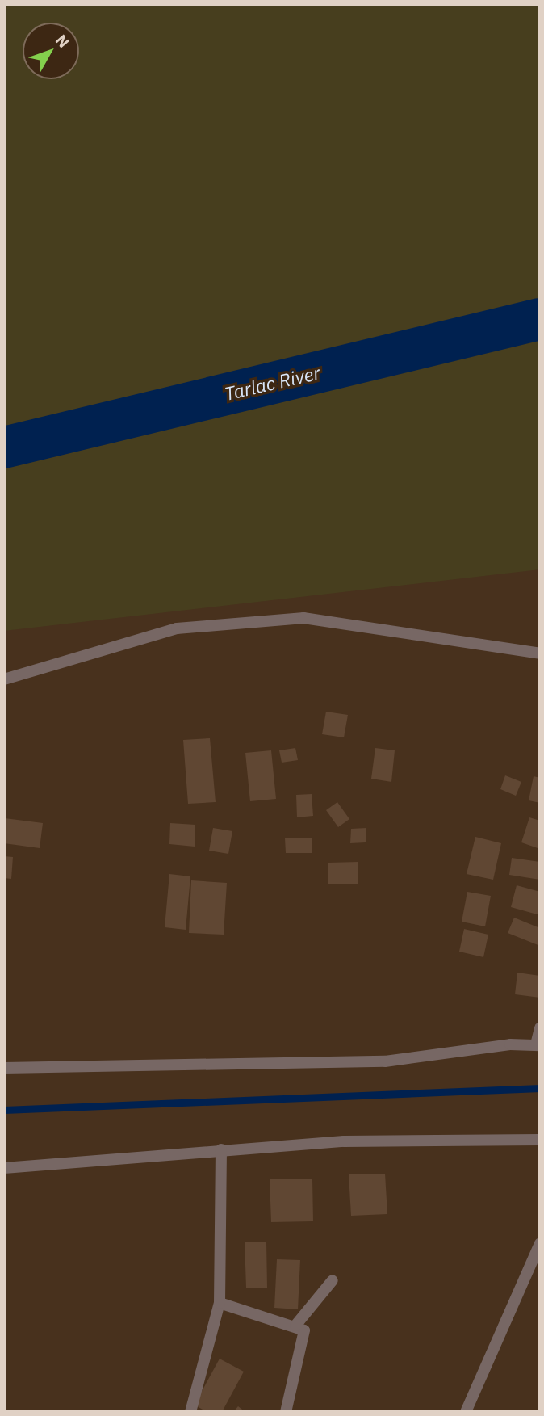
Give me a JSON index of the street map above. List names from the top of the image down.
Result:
{
  "water": ["Tarlac River"],
  "north": "top right"
}
